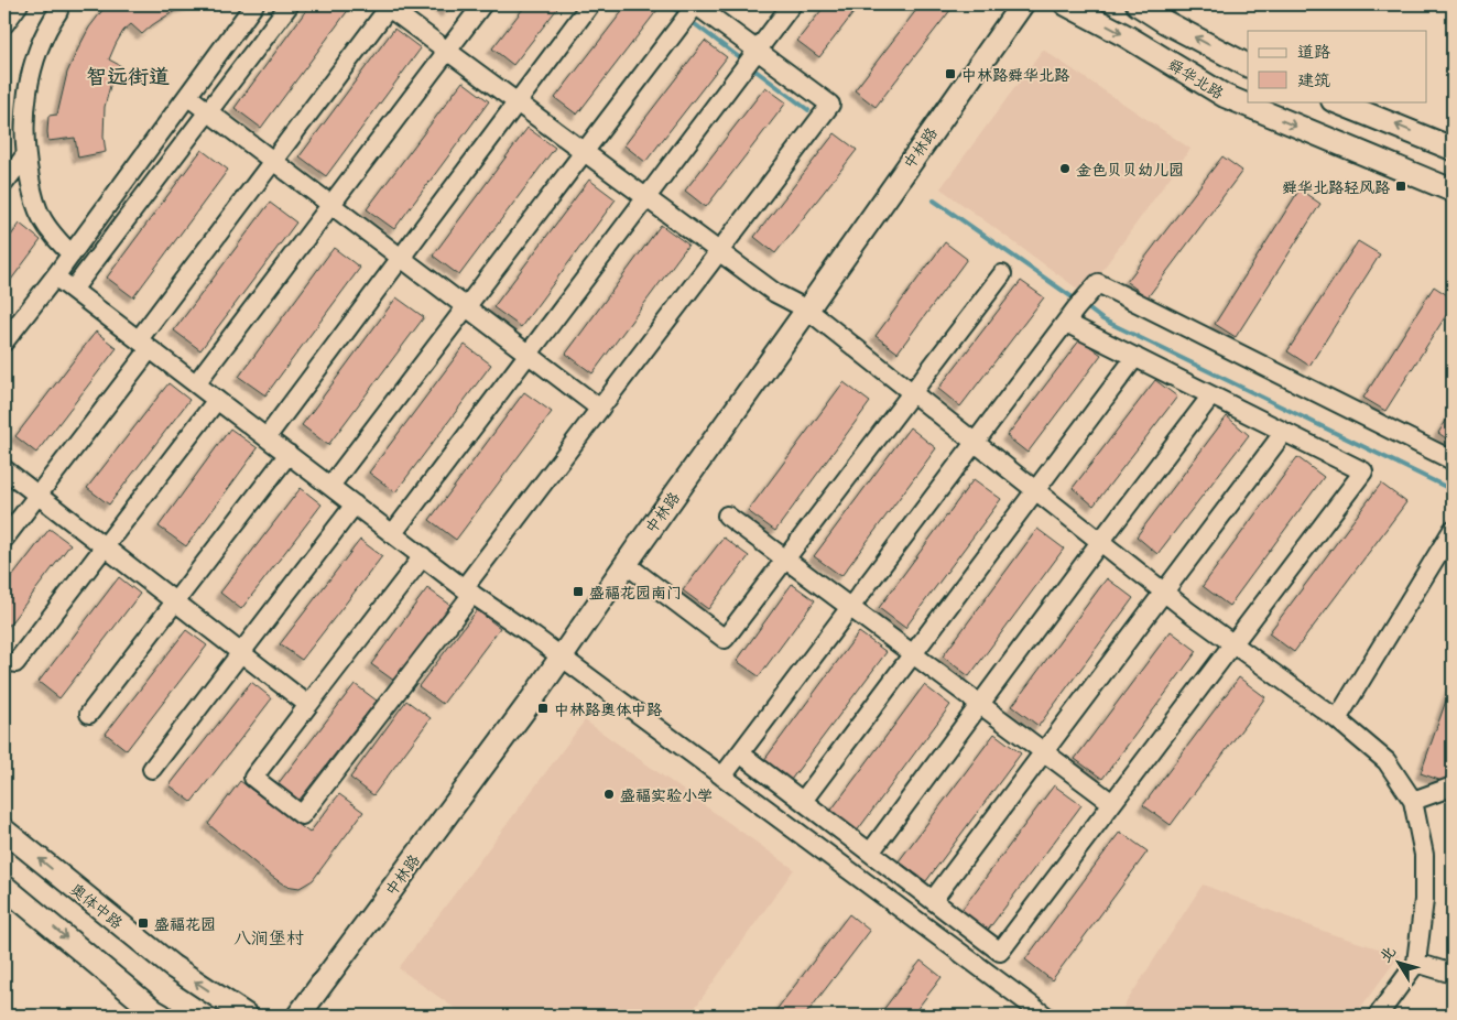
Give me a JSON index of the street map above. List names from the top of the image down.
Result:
{
  "streets": {
    "main road": ["舜华北路", "中林路", "奥体中路"]
  },
  "districts": ["智远街道", "八涧堡村"],
  "places": {
    "transit": [
      "中林路舜华北路",
      "舜华北路轻风路",
      "盛福花园南门",
      "中林路奥体中路",
      "盛福花园"
    ],
    "other": ["金色贝贝幼儿园", "盛福实验小学"]
  },
  "legend": ["道路", "建筑"],
  "north": "top left"
}
